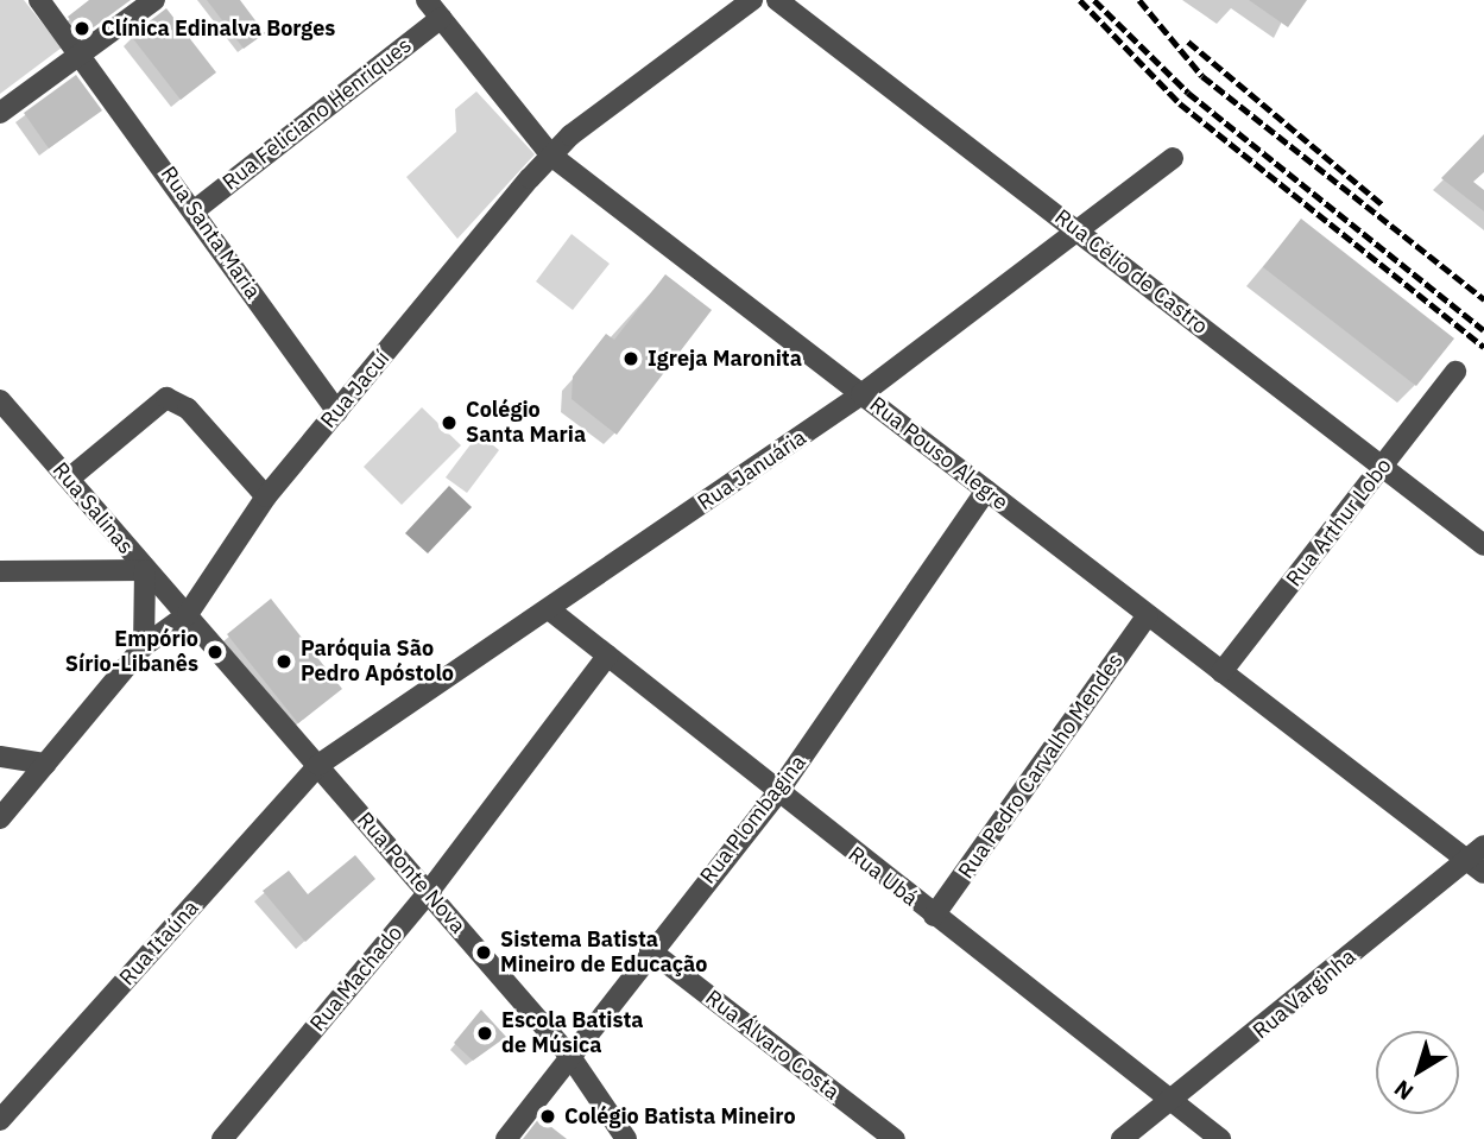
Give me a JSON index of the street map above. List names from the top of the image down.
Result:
{
  "streets": {
    "street": [
      "Rua Feliciano Henriques",
      "Rua Santa Maria",
      "Rua Célio de Castro",
      "Rua Jacuí",
      "Rua Pouso Alegre",
      "Rua Januária",
      "Rua Salinas",
      "Rua Arthur Lobo",
      "Rua Pedro Carvalho Mendes",
      "Rua Plombagina",
      "Rua Ponte Nova",
      "Rua Ubá",
      "Rua Itaúna",
      "Rua Machado",
      "Rua Varginha",
      "Rua Álvaro Costa"
    ]
  },
  "crossings": [
    ["Rua Feliciano Henriques", "Rua Santa Maria"],
    ["Rua Feliciano Henriques", "Rua Pouso Alegre"],
    ["Rua Santa Maria", "Rua Jacuí"],
    ["Rua Célio de Castro", "Rua Januária"],
    ["Rua Célio de Castro", "Rua Arthur Lobo"],
    ["Rua Jacuí", "Rua Pouso Alegre"],
    ["Rua Jacuí", "Rua Salinas"],
    ["Rua Jacuí", "Rua Ponte Nova"],
    ["Rua Pouso Alegre", "Rua Januária"],
    ["Rua Pouso Alegre", "Rua Arthur Lobo"],
    ["Rua Pouso Alegre", "Rua Pedro Carvalho Mendes"],
    ["Rua Pouso Alegre", "Rua Plombagina"],
    ["Rua Pouso Alegre", "Rua Varginha"],
    ["Rua Januária", "Rua Ponte Nova"],
    ["Rua Januária", "Rua Ubá"],
    ["Rua Januária", "Rua Itaúna"],
    ["Rua Salinas", "Rua Ponte Nova"],
    ["Rua Pedro Carvalho Mendes", "Rua Ubá"],
    ["Rua Plombagina", "Rua Ponte Nova"],
    ["Rua Plombagina", "Rua Ubá"],
    ["Rua Plombagina", "Rua Álvaro Costa"],
    ["Rua Ponte Nova", "Rua Itaúna"],
    ["Rua Ponte Nova", "Rua Machado"],
    ["Rua Ubá", "Rua Machado"],
    ["Rua Ubá", "Rua Varginha"]
  ],
  "places": [
    "Clínica Edinalva Borges",
    "Igreja Maronita",
    "Colégio Santa Maria",
    "Empório Sírio-Libanês",
    "Paróquia São Pedro Apóstolo",
    "Sistema Batista Mineiro de Educação",
    "Escola Batista de Música",
    "Colégio Batista Mineiro"
  ],
  "north": "bottom left"
}
